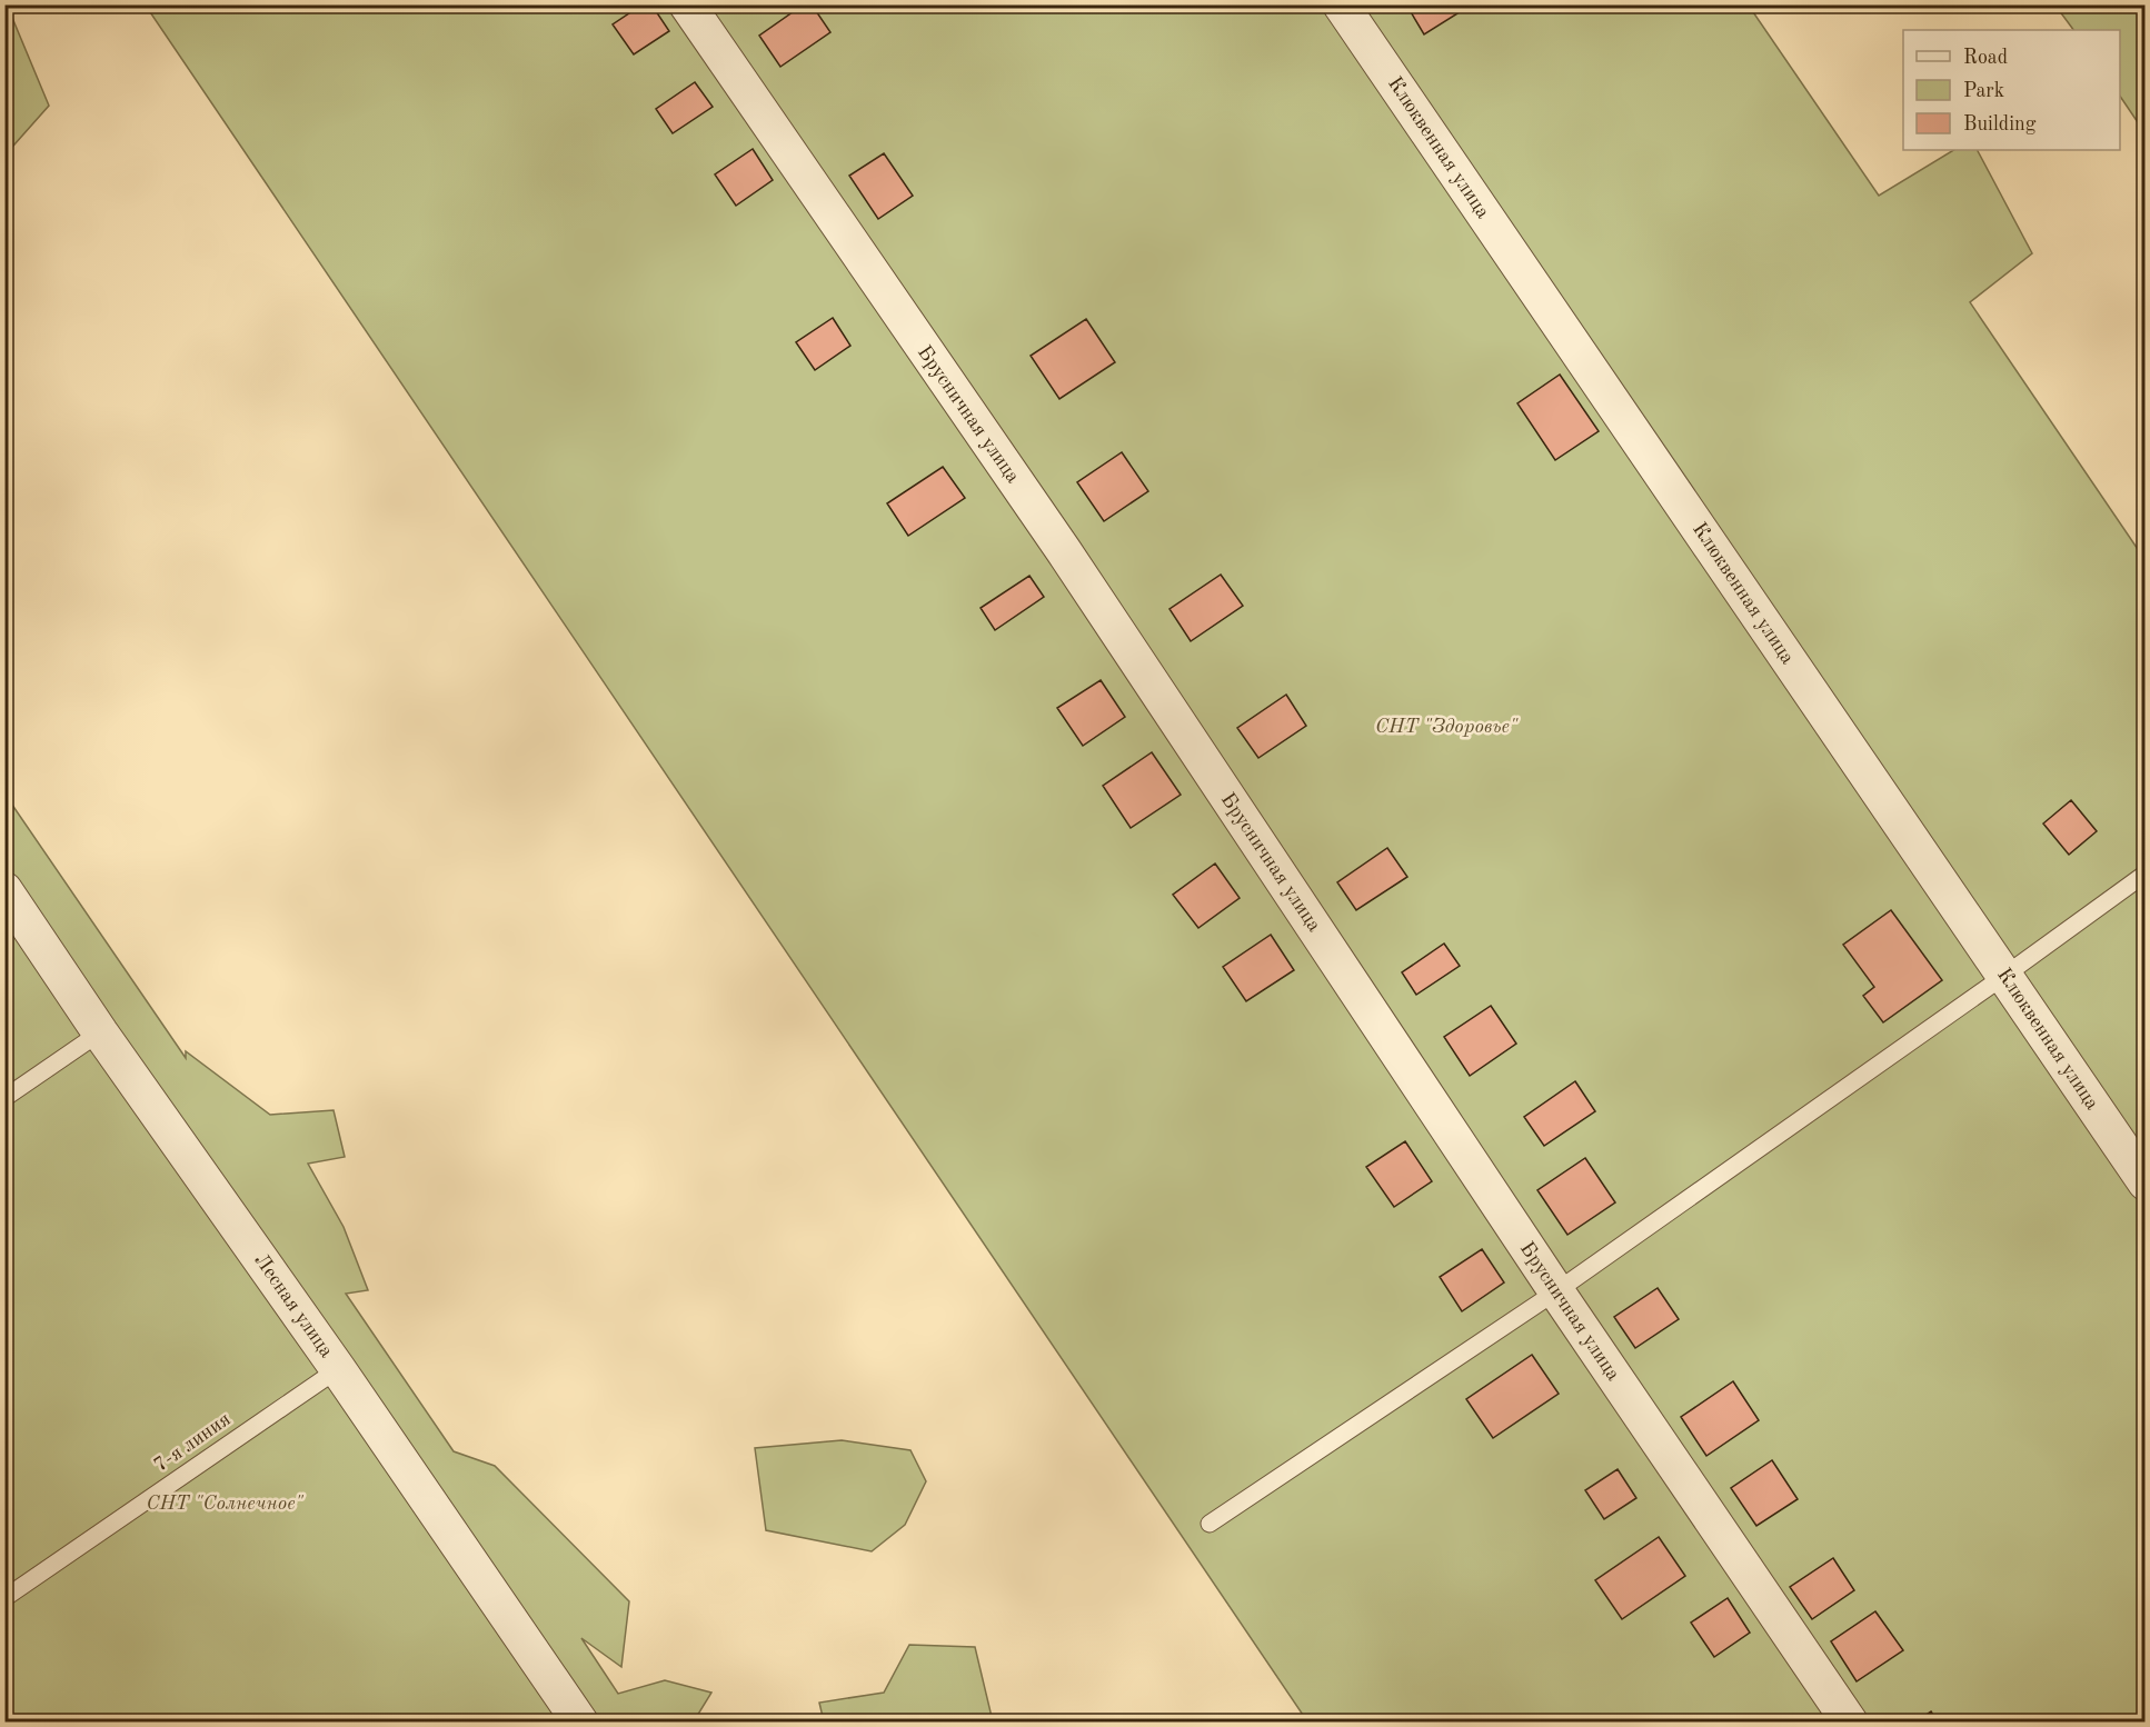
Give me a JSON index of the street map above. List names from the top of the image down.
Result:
{
  "streets": {
    "street": ["Клюквенная улица", "Брусничная улица", "Лесная улица"],
    "lane": ["7-я линия"]
  },
  "crossings": [
    ["Лесная улица", "7-я линия"]
  ],
  "parks": ["СНТ \"Здоровье\"", "СНТ \"Солнечное\""],
  "legend": ["Road", "Park", "Building"]
}
